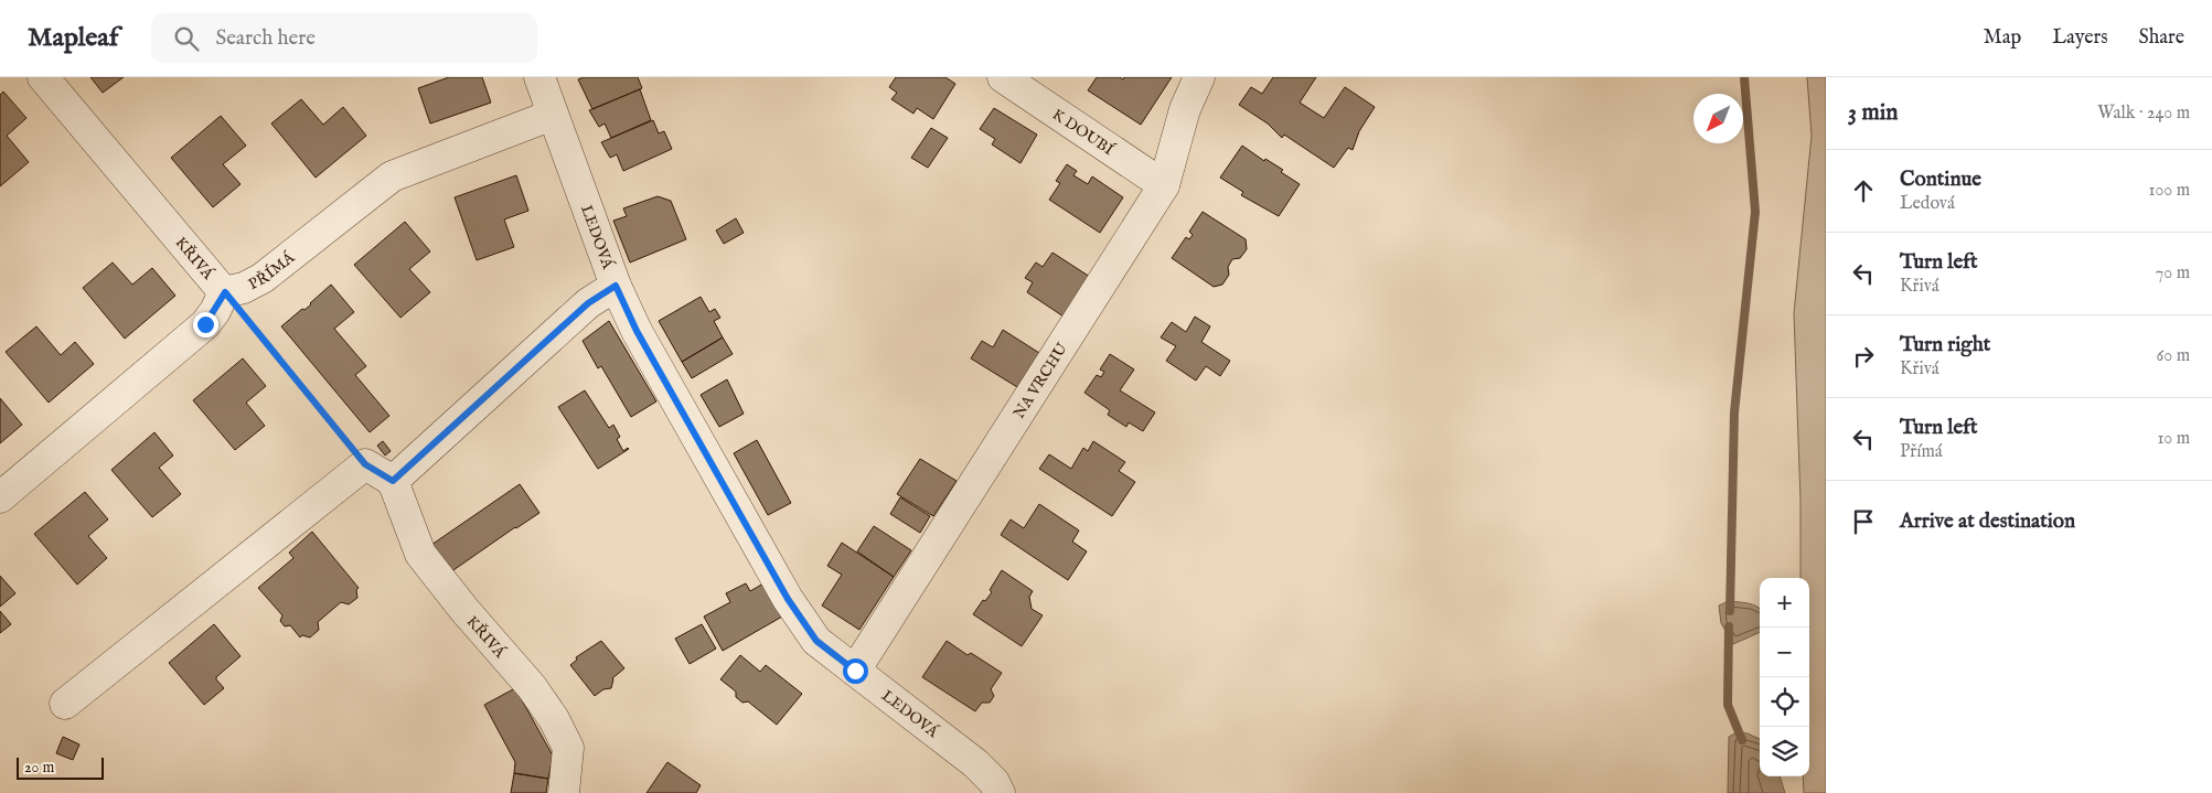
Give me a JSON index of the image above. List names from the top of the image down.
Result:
{
  "streets": {
    "street": [
      "K DOUBÍ",
      "LEDOVÁ",
      "KŘIVÁ",
      "PŘÍMÁ",
      "NA VRCHU"
    ]
  },
  "crossings": [
    ["K DOUBÍ", "NA VRCHU"],
    ["LEDOVÁ", "PŘÍMÁ"],
    ["LEDOVÁ", "NA VRCHU"],
    ["KŘIVÁ", "PŘÍMÁ"]
  ],
  "scale_bar": "20 m",
  "north": "bottom left",
  "page": {
    "header": "Mapleaf",
    "search": "Search here",
    "nav": ["Map", "Layers", "Share"],
    "heading": ["3 min", "Walk · 240 m"],
    "list": [
      ["Continue", "Ledová", "100 m"],
      ["Turn left", "Křivá", "70 m"],
      ["Turn right", "Křivá", "60 m"],
      ["Turn left", "Přímá", "10 m"],
      "Arrive at destination"
    ],
    "map_buttons": ["+", "−"],
    "scale": "20 m"
  }
}
